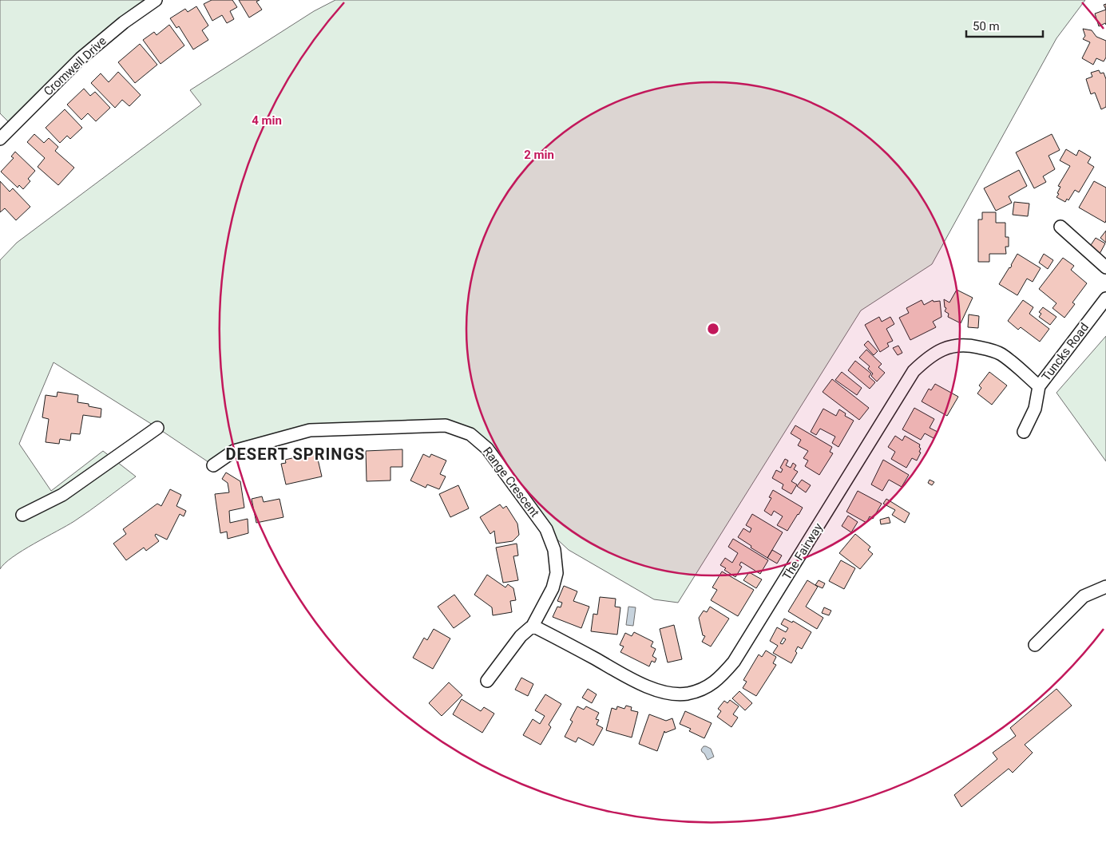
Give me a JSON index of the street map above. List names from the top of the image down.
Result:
{
  "streets": {
    "street": [
      "Cromwell Drive",
      "Tuncks Road",
      "Range Crescent",
      "The Fairway"
    ]
  },
  "crossings": [
    ["Tuncks Road", "The Fairway"],
    ["Range Crescent", "The Fairway"]
  ],
  "districts": ["DESERT SPRINGS"],
  "scale_bar": "50 m",
  "rings": ["4 min", "2 min"]
}
